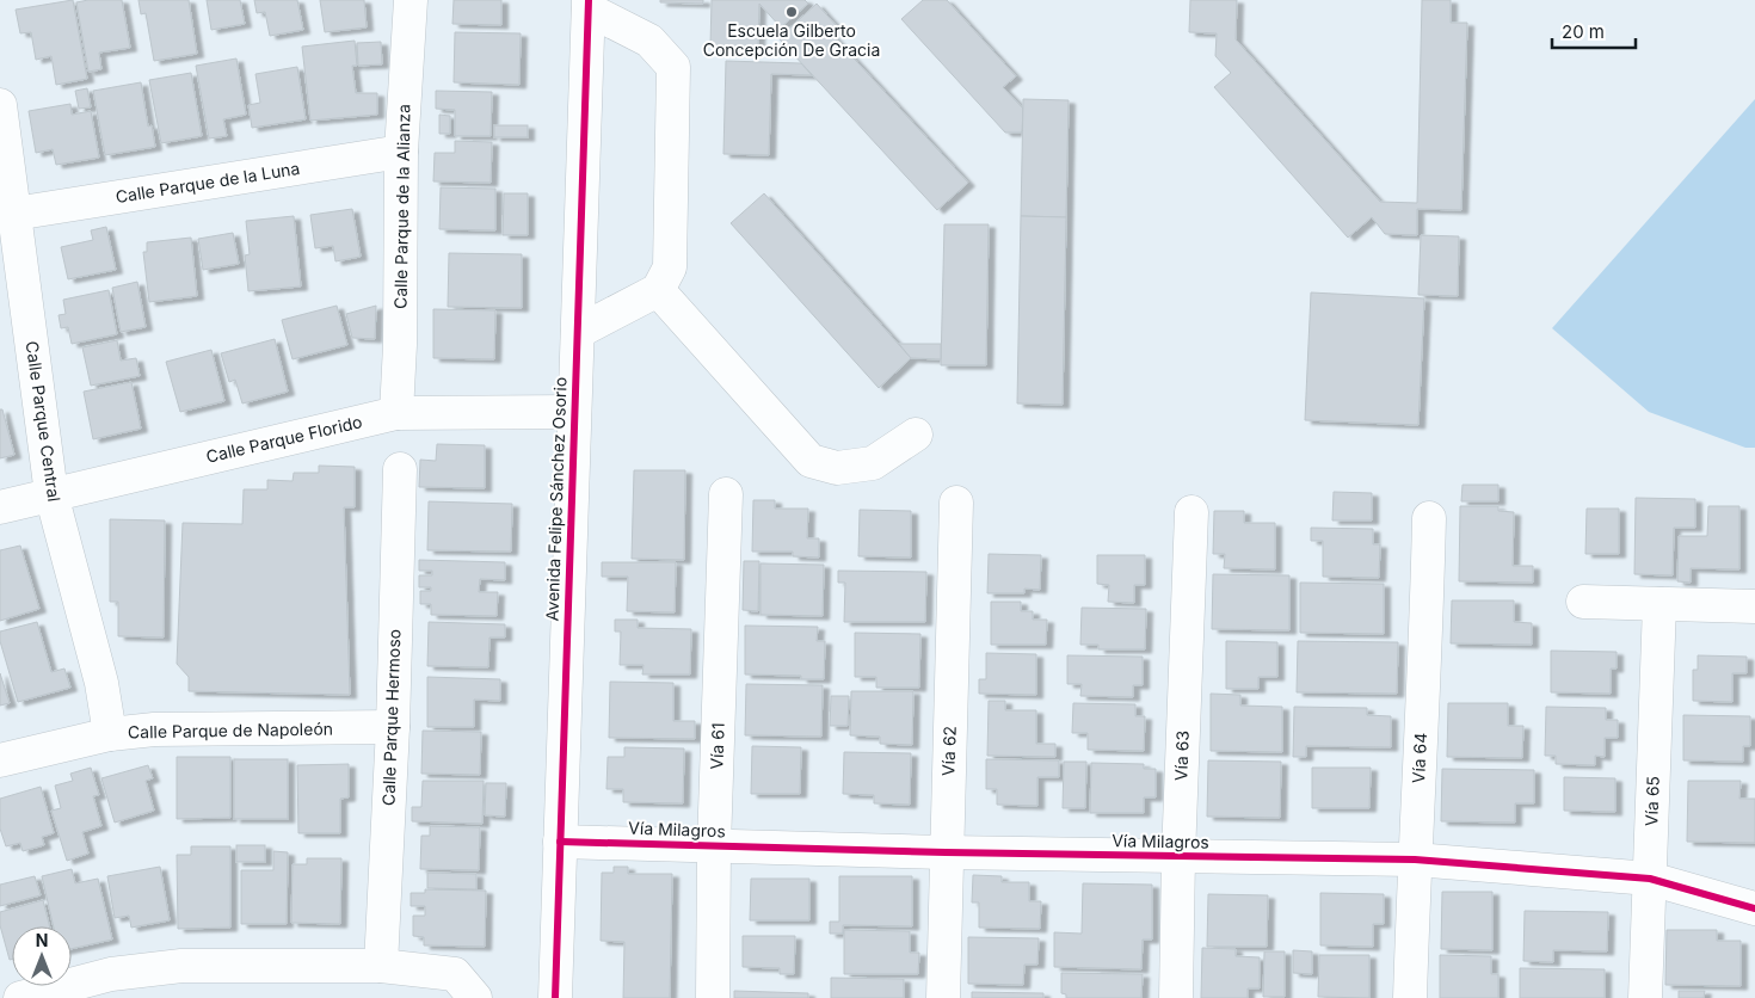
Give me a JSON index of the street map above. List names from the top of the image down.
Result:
{
  "streets": {
    "street": [
      "Calle Parque de la Luna",
      "Calle Parque de la Alianza",
      "Calle Parque Central",
      "Calle Parque Florido",
      "Avenida Felipe Sánchez Osorio",
      "Calle Parque Hermoso",
      "Calle Parque de Napoleón",
      "Vía 61",
      "Vía 62",
      "Vía 63",
      "Vía 64",
      "Vía 65",
      "Vía Milagros"
    ]
  },
  "crossings": [
    ["Calle Parque de la Luna", "Calle Parque de la Alianza"],
    ["Calle Parque de la Luna", "Calle Parque Central"],
    ["Calle Parque de la Alianza", "Calle Parque Florido"],
    ["Calle Parque Central", "Calle Parque Florido"],
    ["Calle Parque Central", "Calle Parque de Napoleón"],
    ["Calle Parque Florido", "Avenida Felipe Sánchez Osorio"],
    ["Avenida Felipe Sánchez Osorio", "Vía Milagros"],
    ["Calle Parque Hermoso", "Calle Parque de Napoleón"],
    ["Vía 61", "Vía Milagros"],
    ["Vía 62", "Vía Milagros"],
    ["Vía 63", "Vía Milagros"],
    ["Vía 64", "Vía Milagros"],
    ["Vía 65", "Vía Milagros"]
  ],
  "places": ["Escuela Gilberto Concepción De Gracia"],
  "scale_bar": "20 m",
  "north": "top"
}
